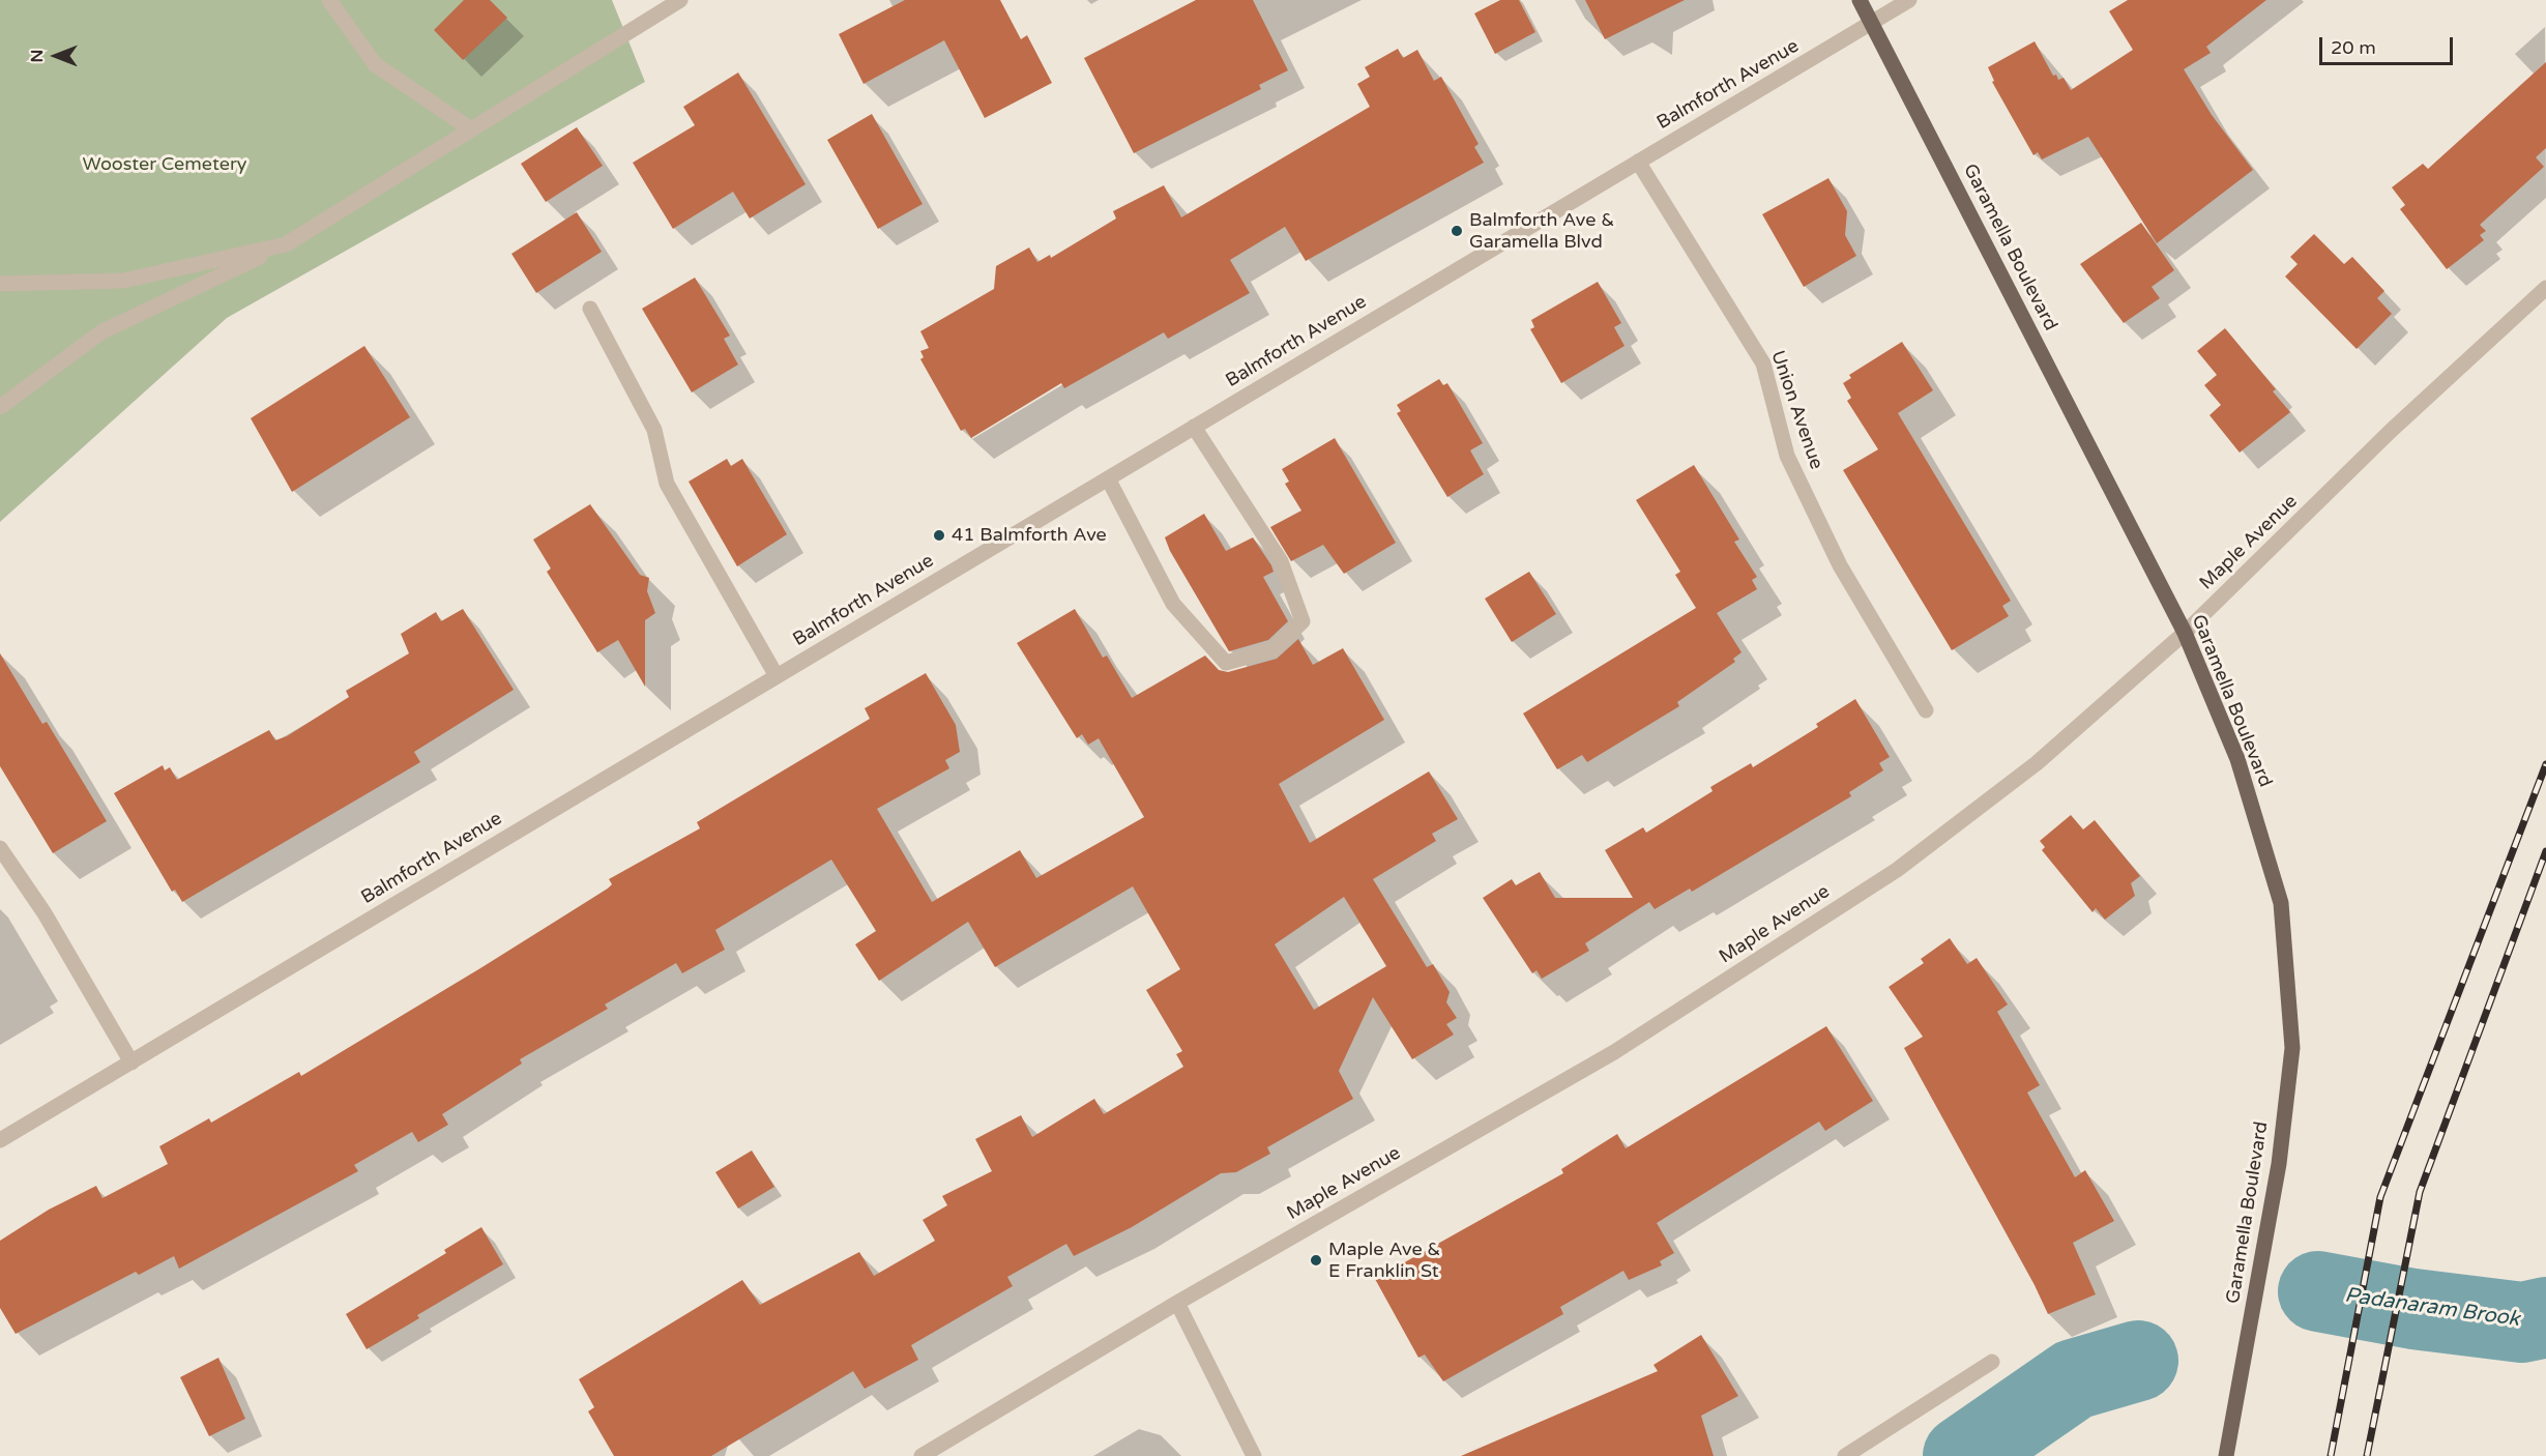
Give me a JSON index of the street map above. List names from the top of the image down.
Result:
{
  "streets": {
    "main road": ["Garamella Boulevard"],
    "street": ["Balmforth Avenue", "Union Avenue", "Maple Avenue"]
  },
  "crossings": [
    ["Balmforth Avenue", "Garamella Boulevard"],
    ["Balmforth Avenue", "Union Avenue"],
    ["Garamella Boulevard", "Maple Avenue"]
  ],
  "water": ["Padanaram Brook"],
  "parks": ["Wooster Cemetery"],
  "places": ["Balmforth Ave & Garamella Blvd", "41 Balmforth Ave", "Maple Ave & E Franklin St"],
  "scale_bar": "20 m",
  "north": "left"
}
